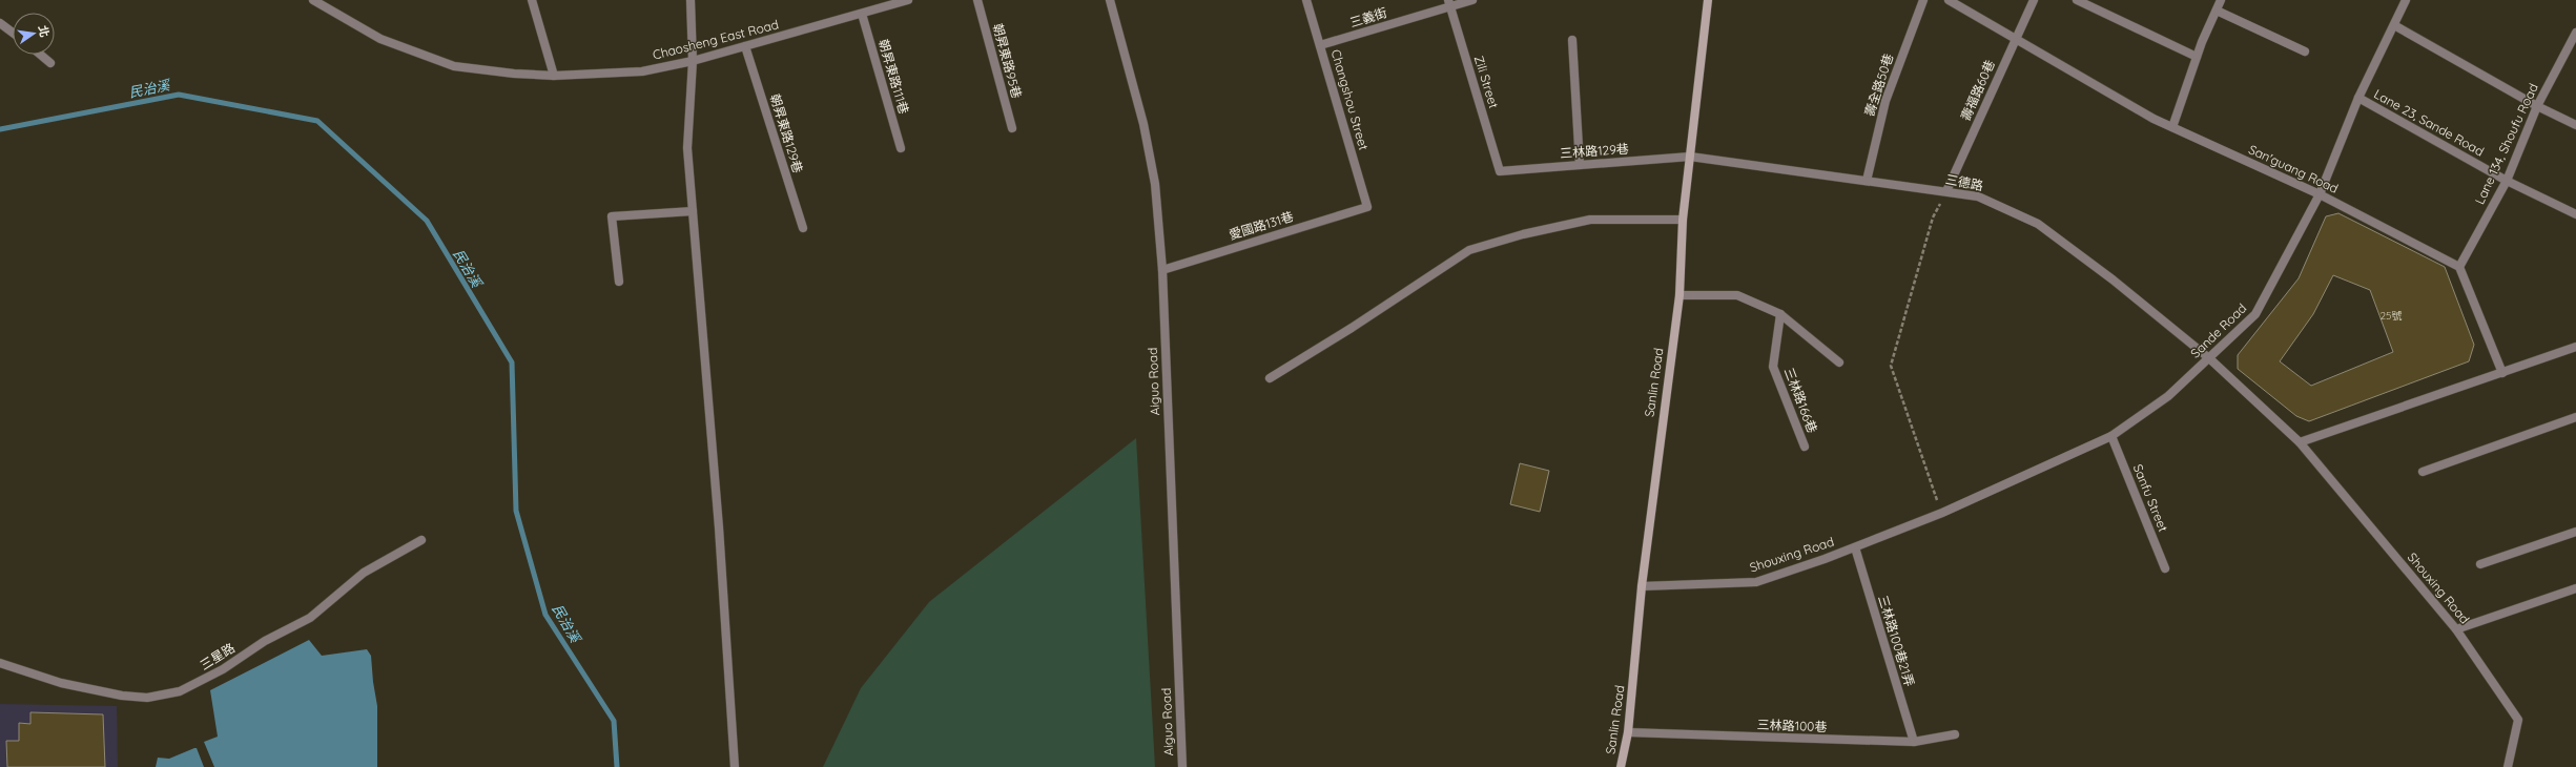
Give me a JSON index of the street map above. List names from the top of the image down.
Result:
{
  "streets": {
    "main road": ["Sanlin Road"],
    "street": [
      "三義街",
      "Chaosheng East Road",
      "朝昇東路95巷",
      "朝昇東路111巷",
      "Zili Street",
      "壽全路50巷",
      "壽福路60巷",
      "Changshou Street",
      "Lane 23, Sande Road",
      "朝昇東路129巷",
      "Lane 134, Shoufu Road",
      "三林路129巷",
      "San'guang Road",
      "三德路",
      "愛國路131巷",
      "Sande Road",
      "Aiguo Road",
      "三林路166巷",
      "Sanfu Street",
      "Shouxing Road",
      "三林路100巷21弄",
      "三星路",
      "三林路100巷"
    ]
  },
  "crossings": [
    ["三義街", "Zili Street"],
    ["三義街", "Changshou Street"],
    ["Chaosheng East Road", "朝昇東路111巷"],
    ["Chaosheng East Road", "朝昇東路129巷"],
    ["Zili Street", "三林路129巷"],
    ["壽全路50巷", "三德路"],
    ["壽福路60巷", "San'guang Road"],
    ["壽福路60巷", "三德路"],
    ["Changshou Street", "愛國路131巷"],
    ["Lane 23, Sande Road", "Lane 134, Shoufu Road"],
    ["Lane 23, Sande Road", "Sande Road"],
    ["Lane 134, Shoufu Road", "San'guang Road"],
    ["三林路129巷", "三德路"],
    ["三林路129巷", "Sanlin Road"],
    ["San'guang Road", "Sande Road"],
    ["三德路", "Sande Road"],
    ["三德路", "Sanlin Road"],
    ["三德路", "Shouxing Road"],
    ["愛國路131巷", "Aiguo Road"],
    ["Sande Road", "Sanfu Street"],
    ["Sande Road", "Shouxing Road"],
    ["Sanlin Road", "Shouxing Road"],
    ["Sanlin Road", "三林路100巷"],
    ["Shouxing Road", "三林路100巷21弄"],
    ["三林路100巷21弄", "三林路100巷"]
  ],
  "water": ["民治溪"],
  "house_numbers": ["25號"],
  "north": "right"
}
